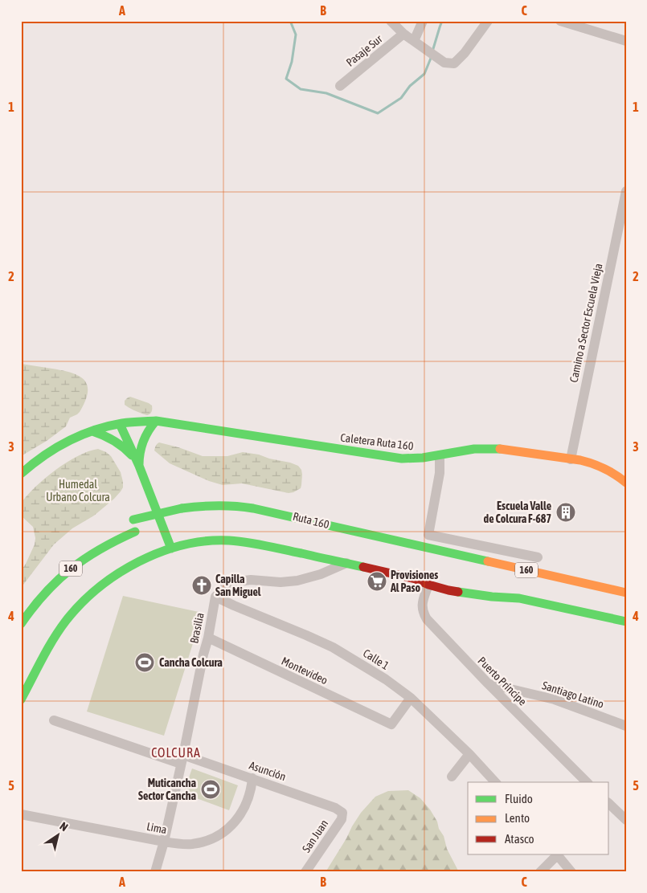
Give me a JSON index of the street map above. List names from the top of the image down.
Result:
{
  "streets": {
    "main road": ["Caletera Ruta 160", "Ruta 160", "160"],
    "street": [
      "Pasaje Sur",
      "Camino a Sector Escuela Vieja",
      "Brasilia",
      "Calle 1",
      "Montevideo",
      "Puerto Príncipe",
      "Santiago Latino",
      "Asunción",
      "Lima",
      "San Juan"
    ]
  },
  "crossings": [
    ["Camino a Sector Escuela Vieja", "Caletera Ruta 160"],
    ["Brasilia", "Calle 1"],
    ["Brasilia", "Montevideo"],
    ["Brasilia", "Asunción"],
    ["Brasilia", "Lima"],
    ["Calle 1", "Montevideo"],
    ["Puerto Príncipe", "Santiago Latino"],
    ["Asunción", "Lima"],
    ["Asunción", "San Juan"]
  ],
  "districts": ["COLCURA"],
  "parks": ["Humedal Urbano Colcura"],
  "places": {
    "building": ["Escuela Valle de Colcura F-687"],
    "supermarket": ["Provisiones Al Paso"],
    "church": ["Capilla San Miguel"],
    "sports": ["Cancha Colcura", "Muticancha Sector Cancha"]
  },
  "legend": ["Fluido", "Lento", "Atasco"],
  "north": "top right",
  "grid": {
    "columns": ["A", "B", "C"],
    "rows": [
      "1",
      "2",
      "3",
      "4",
      "5"
    ]
  }
}
